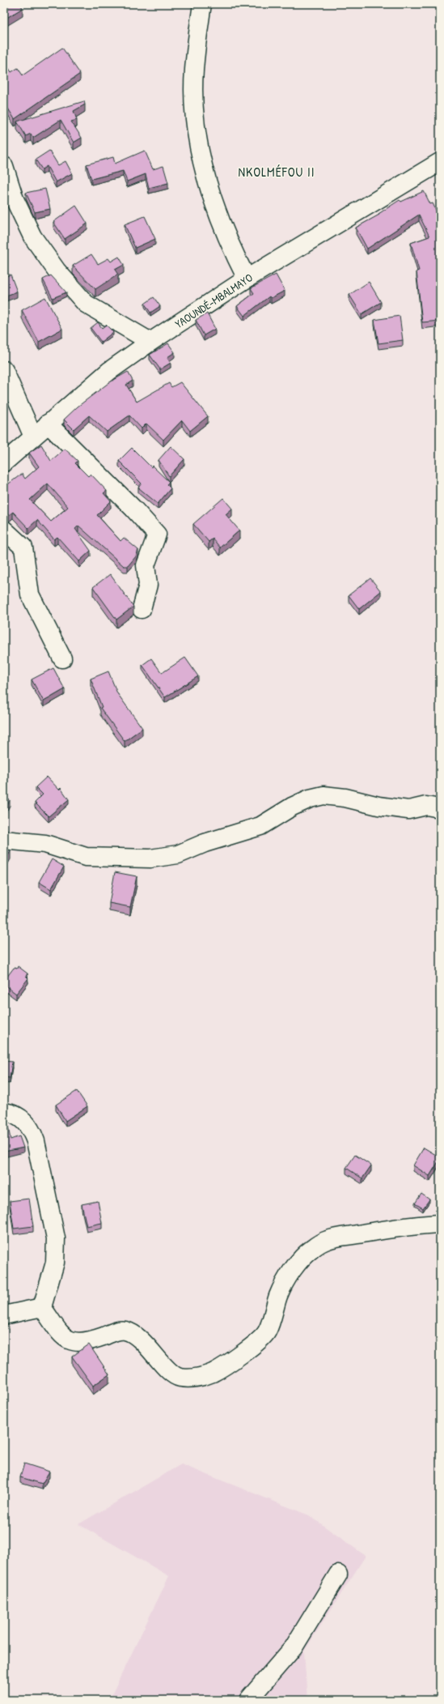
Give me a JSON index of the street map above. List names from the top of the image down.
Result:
{
  "streets": {
    "main road": ["YAOUNDÉ-MBALMAYO"]
  },
  "districts": ["NKOLMÉFOU II"]
}
